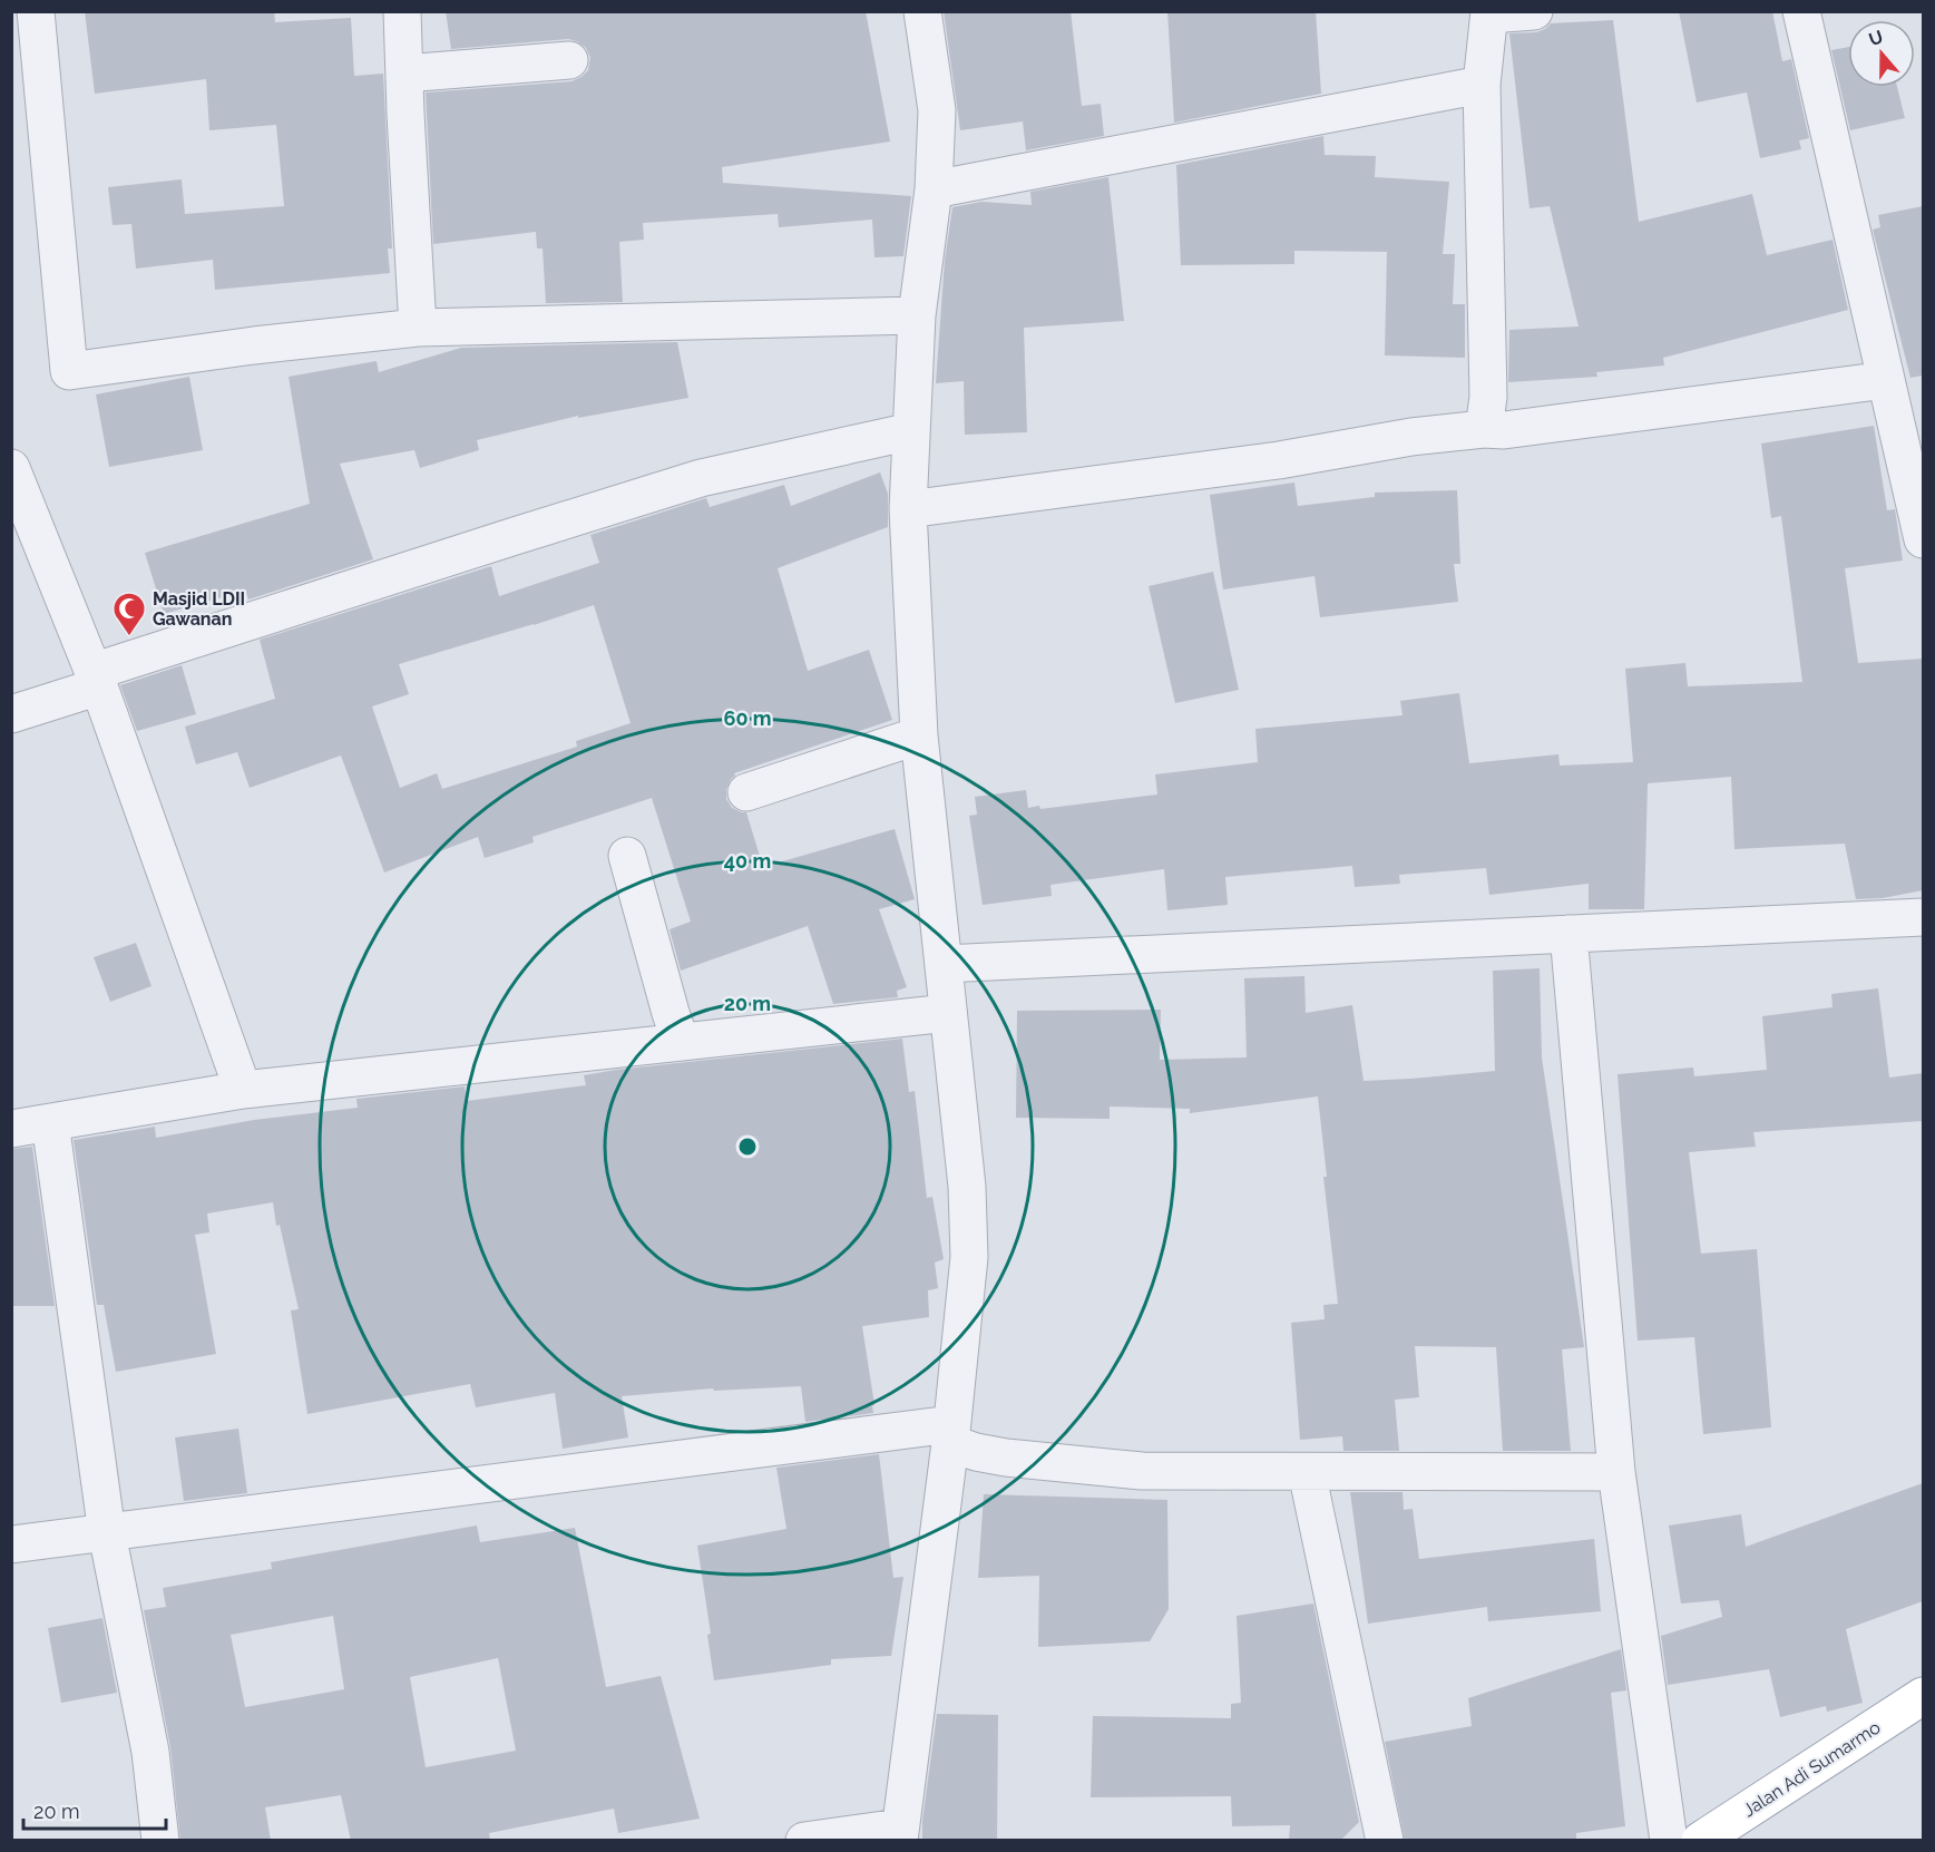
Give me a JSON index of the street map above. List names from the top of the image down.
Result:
{
  "streets": {
    "main road": ["Jalan Adi Sumarmo"]
  },
  "places": {
    "mosque": ["Masjid LDII Gawanan"]
  },
  "scale_bar": "20 m",
  "north": "top",
  "rings": ["60 m", "40 m", "20 m"]
}
